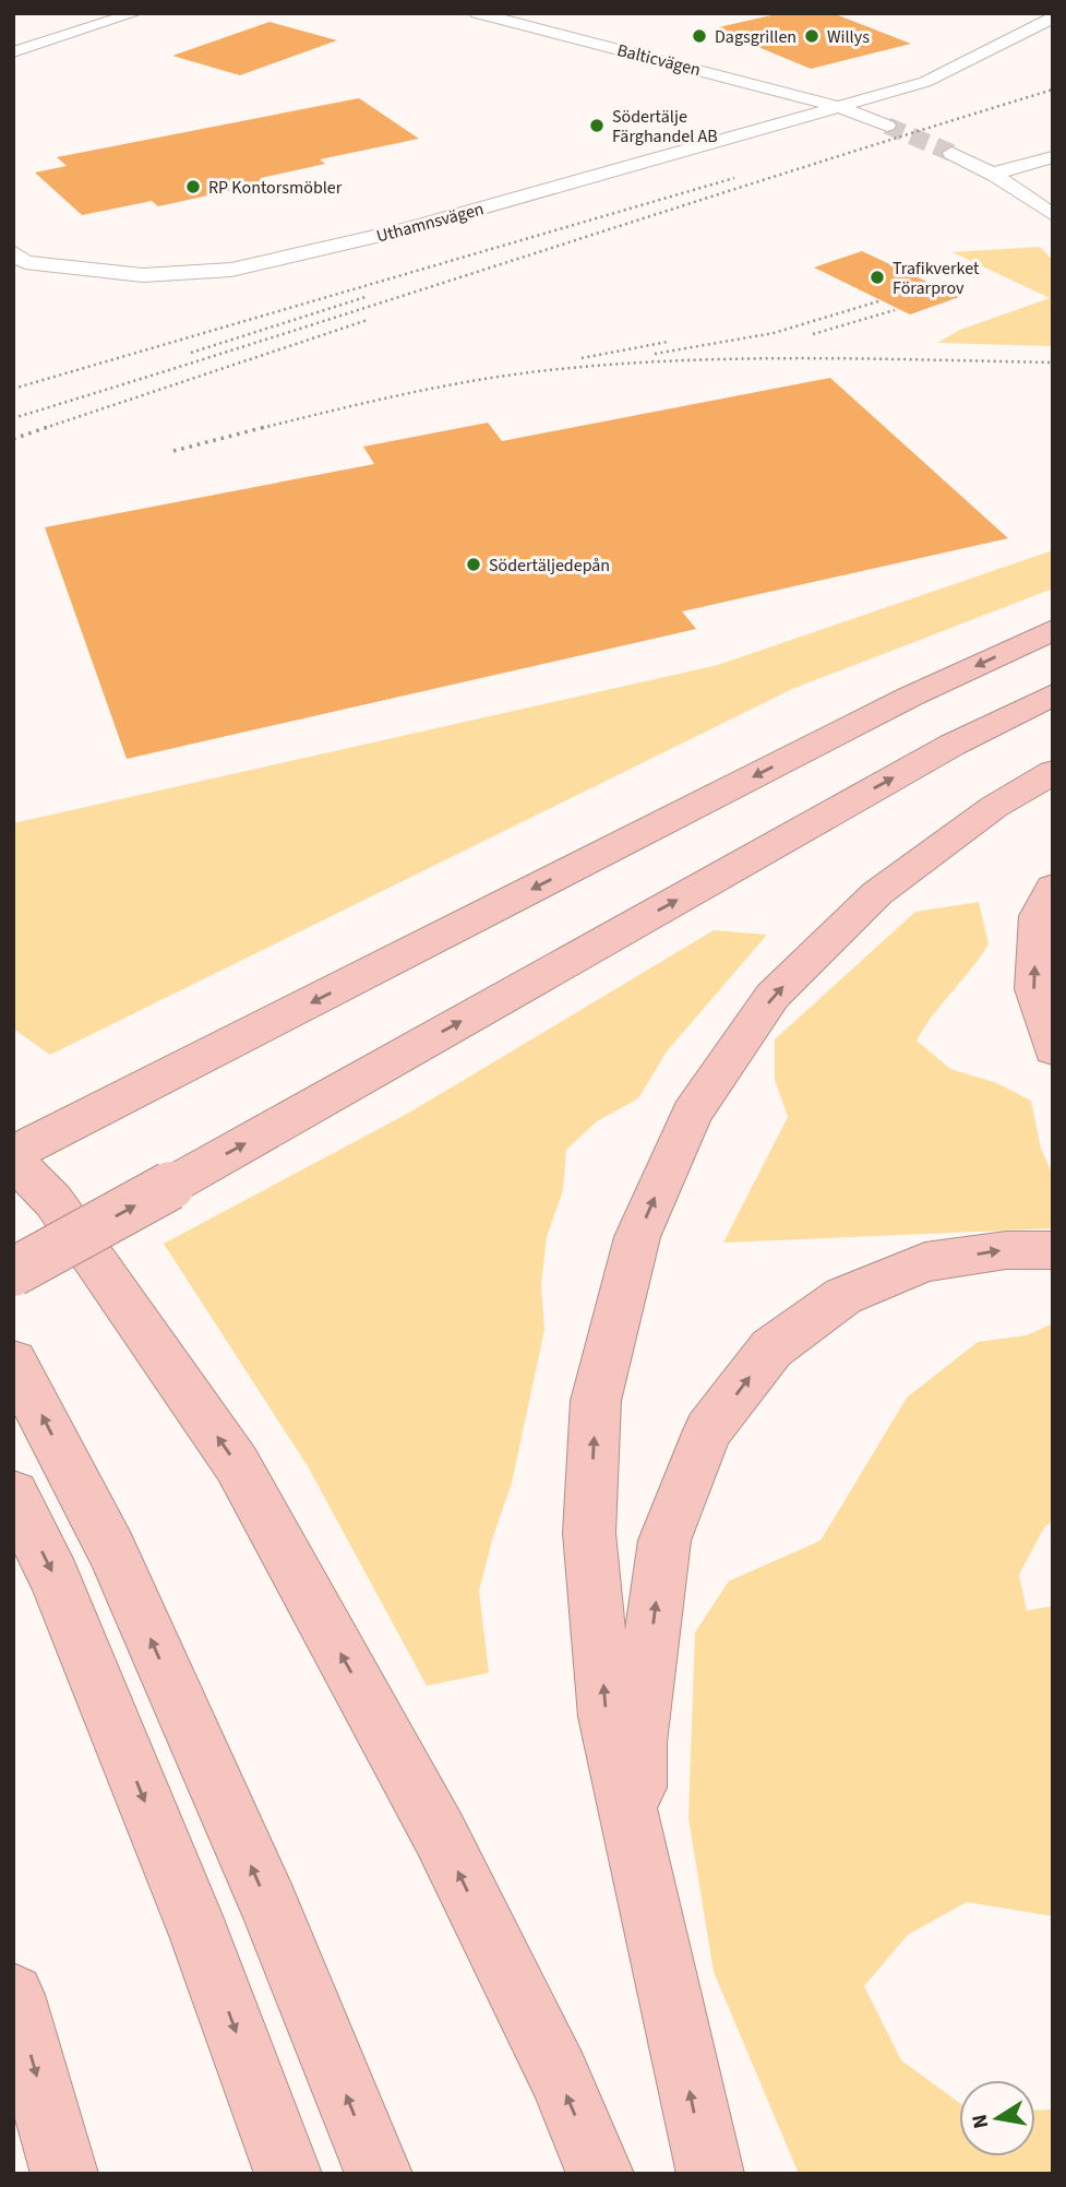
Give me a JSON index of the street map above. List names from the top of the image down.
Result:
{
  "streets": {
    "street": ["Balticvägen", "Uthamnsvägen"]
  },
  "crossings": [
    ["Balticvägen", "Uthamnsvägen"]
  ],
  "places": [
    "Dagsgrillen",
    "Willys",
    "Södertälje Färghandel AB",
    "RP Kontorsmöbler",
    "Trafikverket Förarprov",
    "Södertäljedepån"
  ],
  "north": "left"
}
